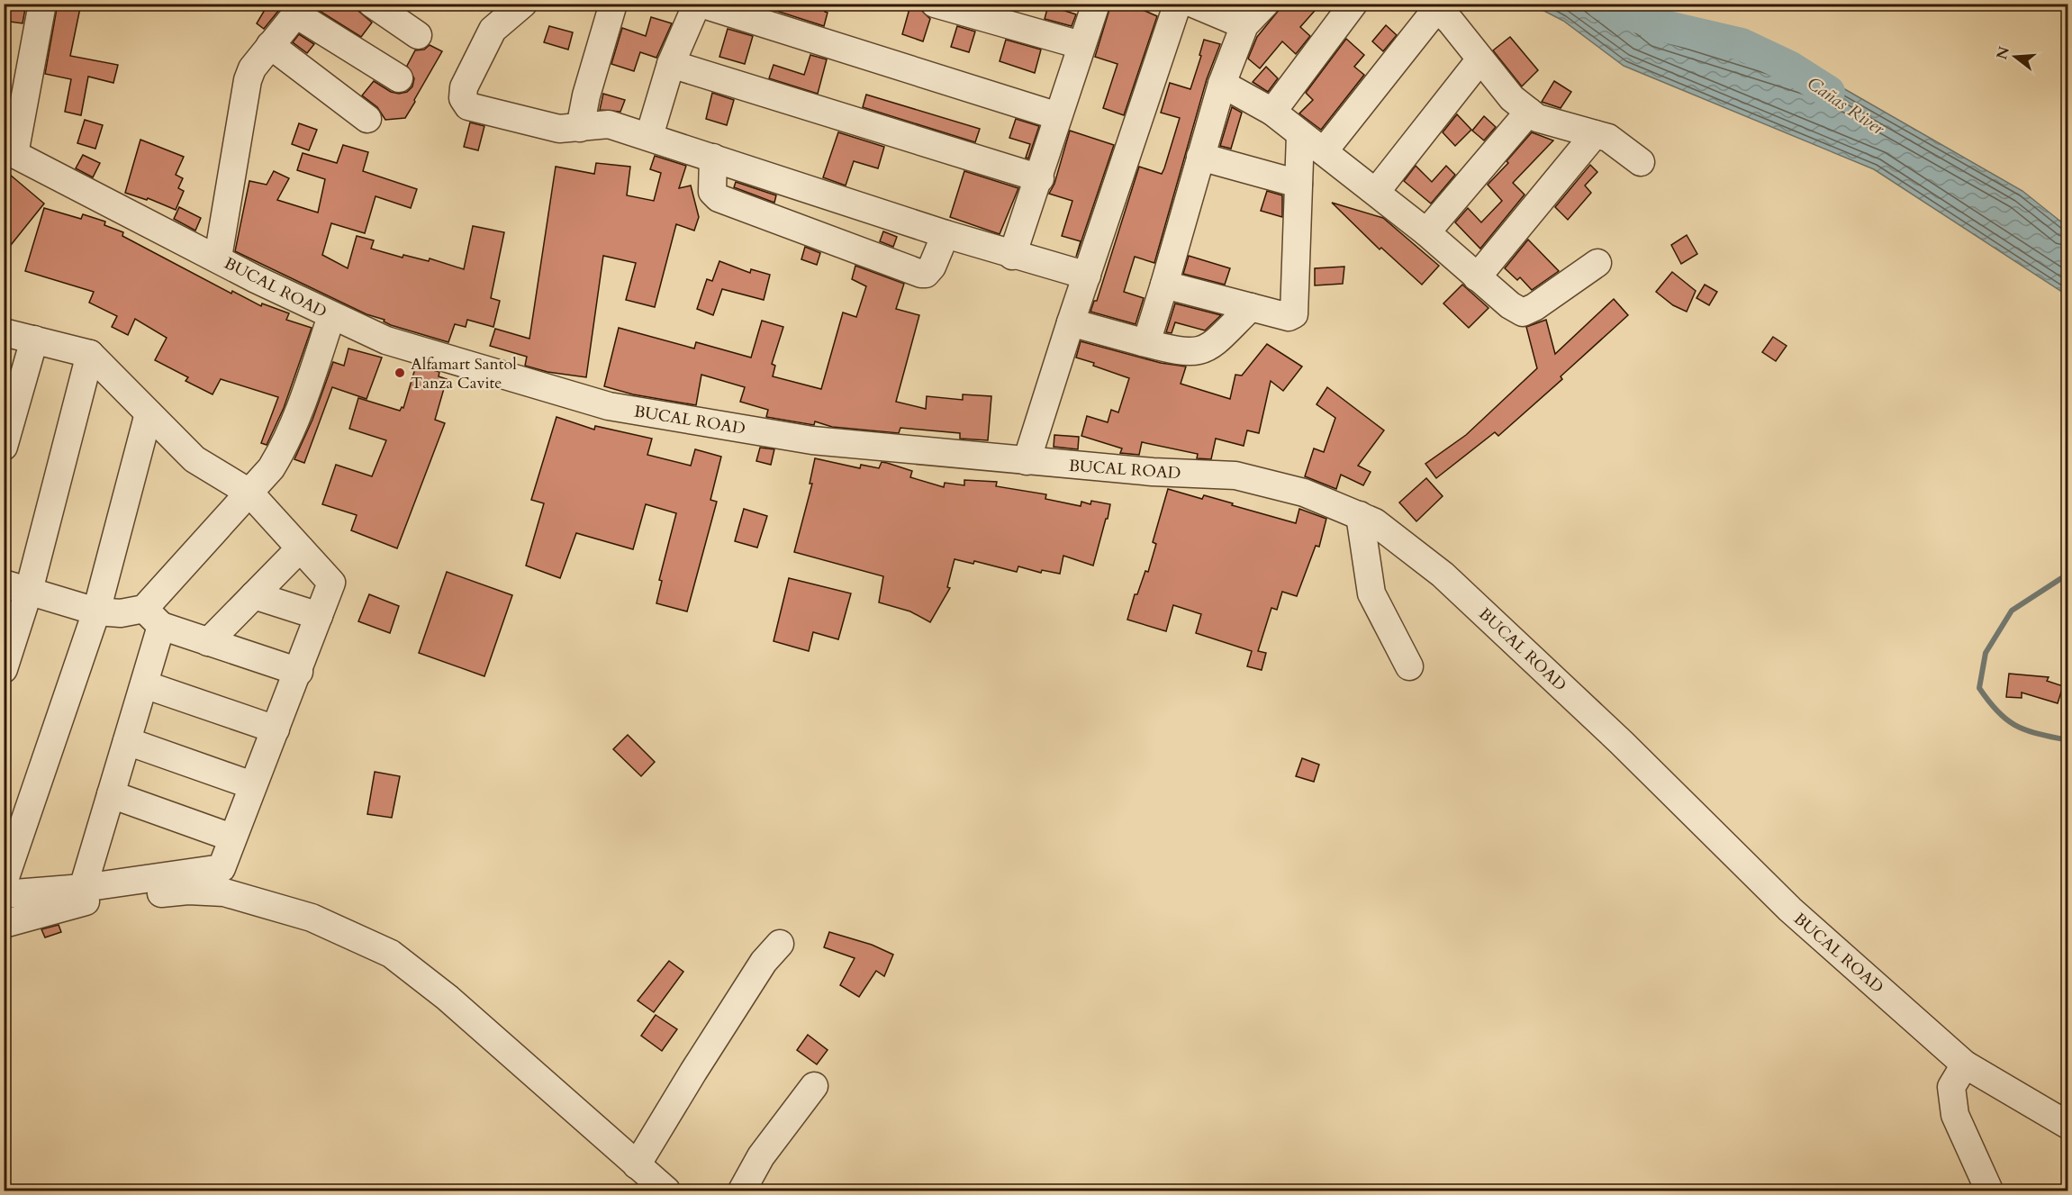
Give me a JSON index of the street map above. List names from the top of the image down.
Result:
{
  "streets": {
    "street": ["BUCAL ROAD"]
  },
  "water": ["Cañas River"],
  "places": ["Alfamart Santol Tanza Cavite"],
  "north": "left"
}
